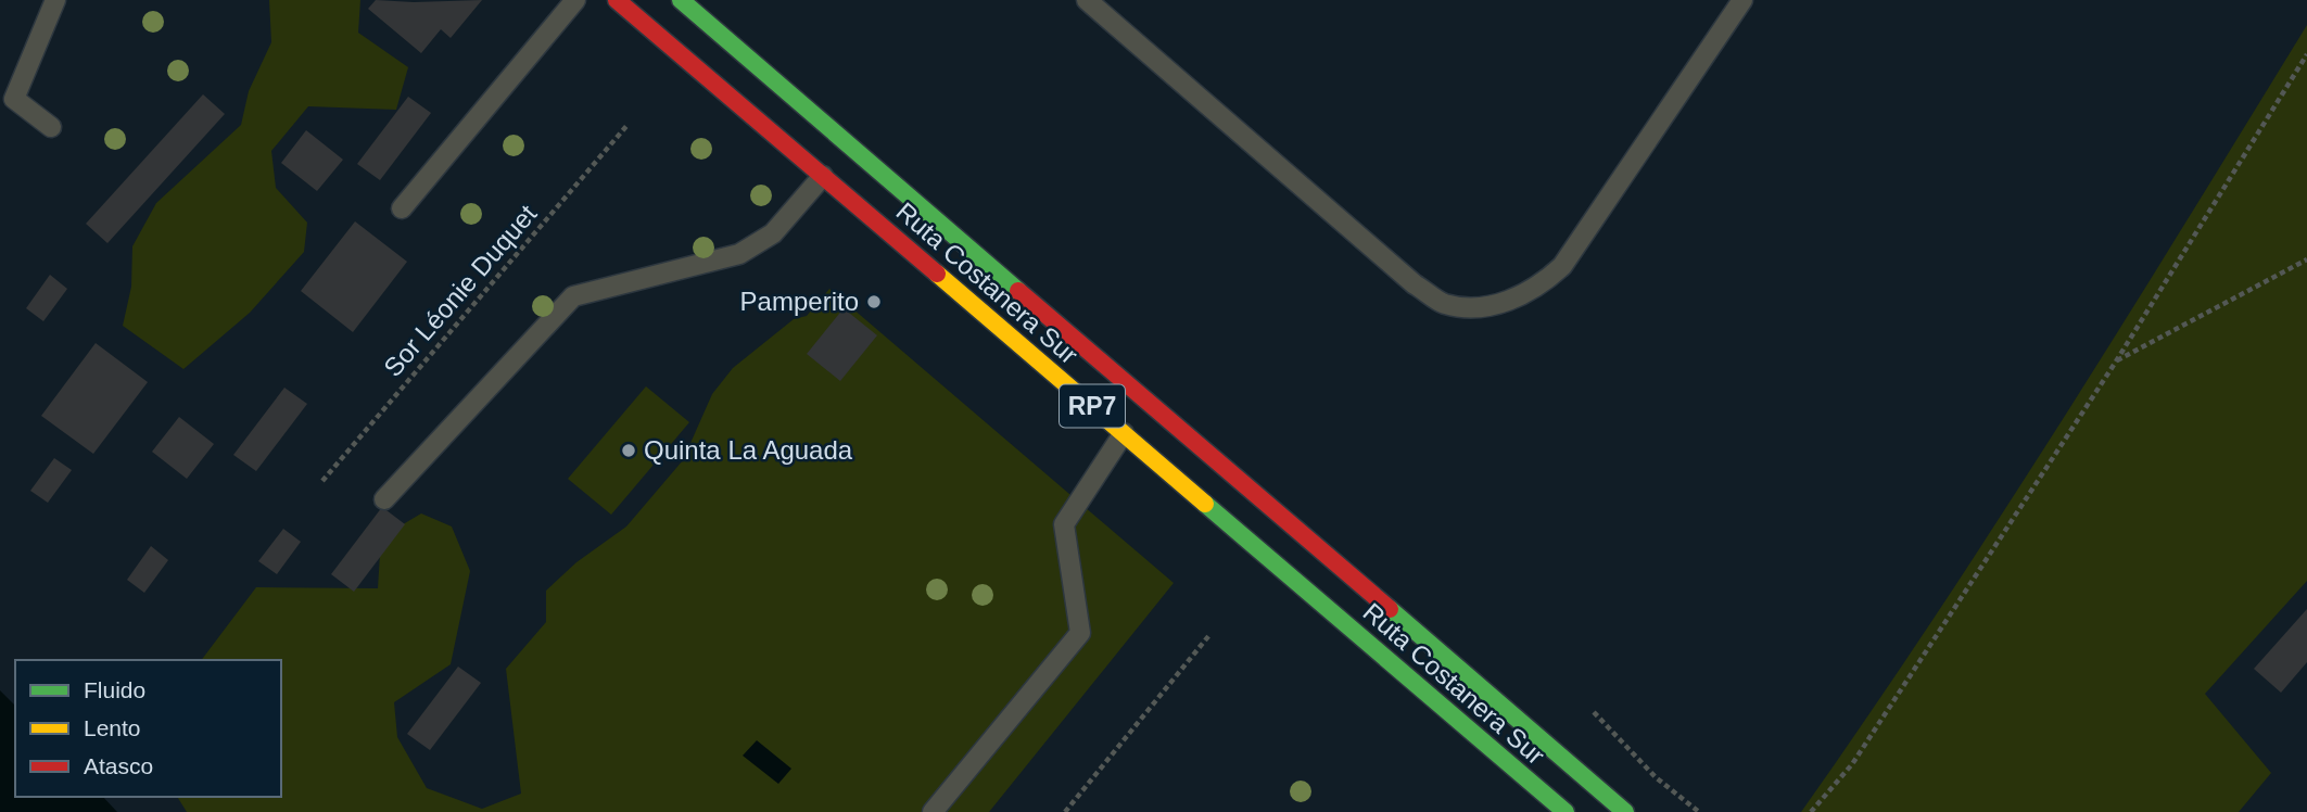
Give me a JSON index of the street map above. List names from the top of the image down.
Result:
{
  "streets": {
    "main road": ["Ruta Costanera Sur", "RP7"],
    "path": ["Sor Léonie Duquet"]
  },
  "places": ["Pamperito", "Quinta La Aguada"],
  "legend": ["Fluido", "Lento", "Atasco"]
}
